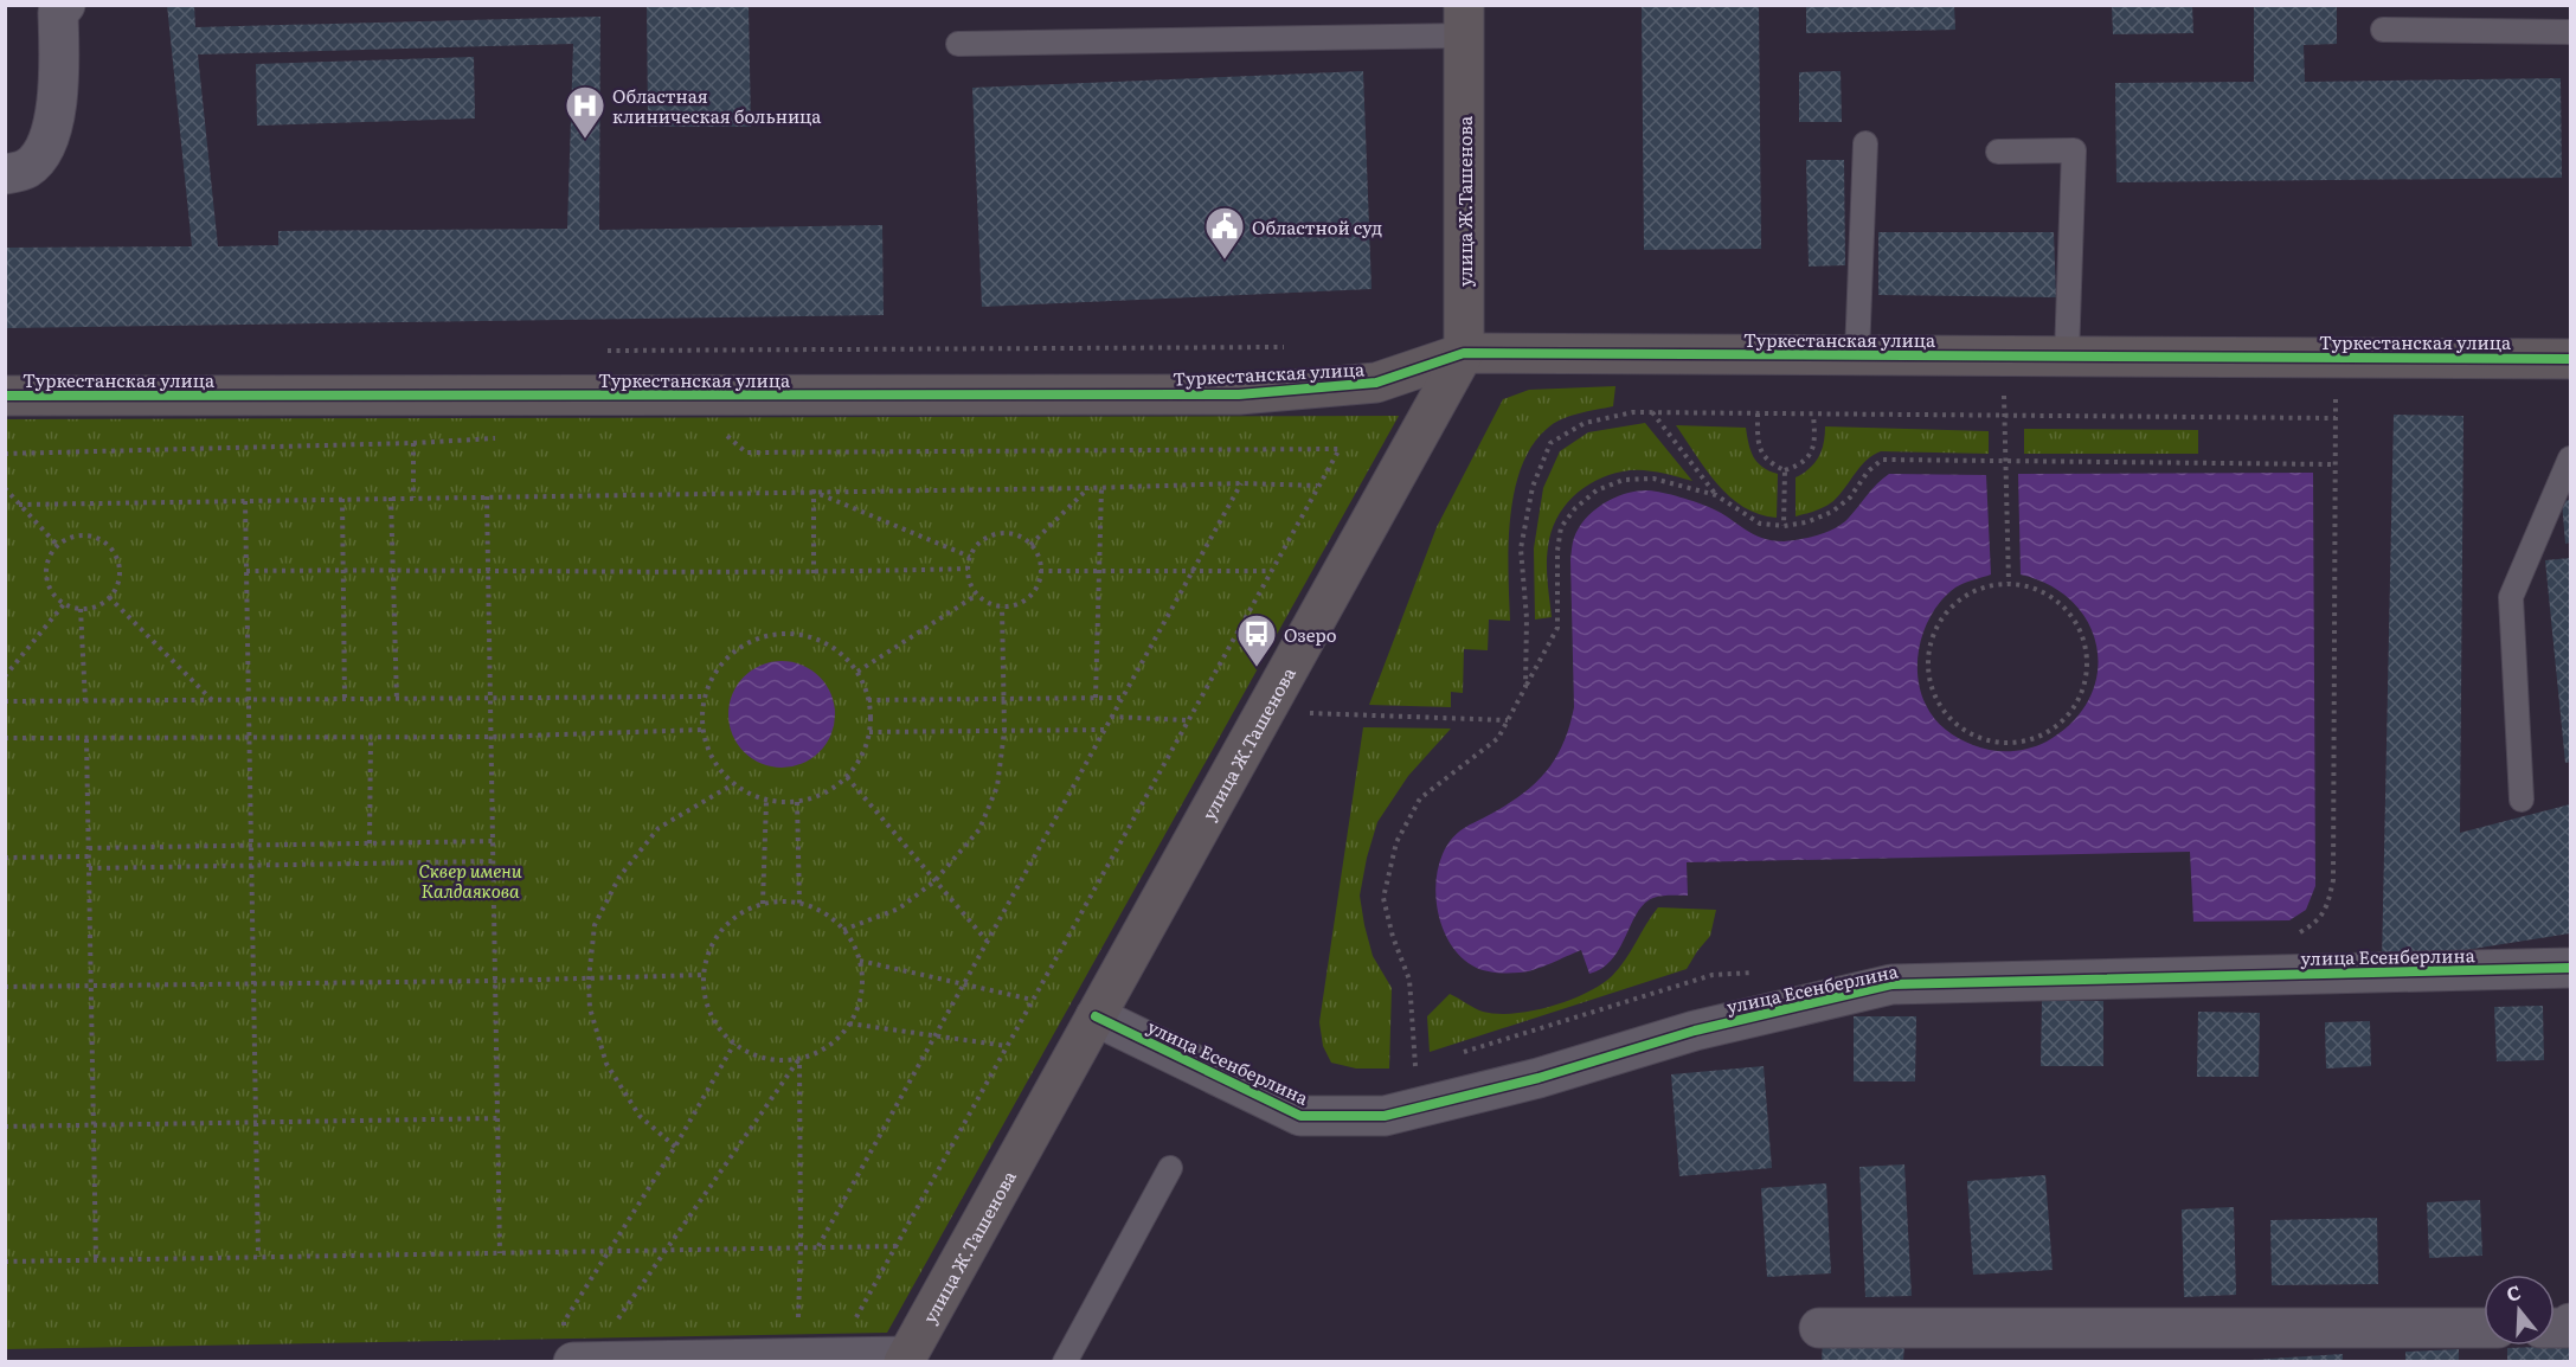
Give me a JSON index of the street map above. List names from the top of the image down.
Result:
{
  "streets": {
    "street": ["улица Ж.Ташенова", "Туркестанская улица", "улица Есенберлина"]
  },
  "crossings": [
    ["улица Ж.Ташенова", "Туркестанская улица"],
    ["улица Ж.Ташенова", "улица Есенберлина"]
  ],
  "parks": ["Сквер имени Калдаякова"],
  "places": {
    "hospital": ["Областная клиническая больница"],
    "public building": ["Областной суд"],
    "bus stop": ["Озеро"]
  },
  "north": "top"
}
